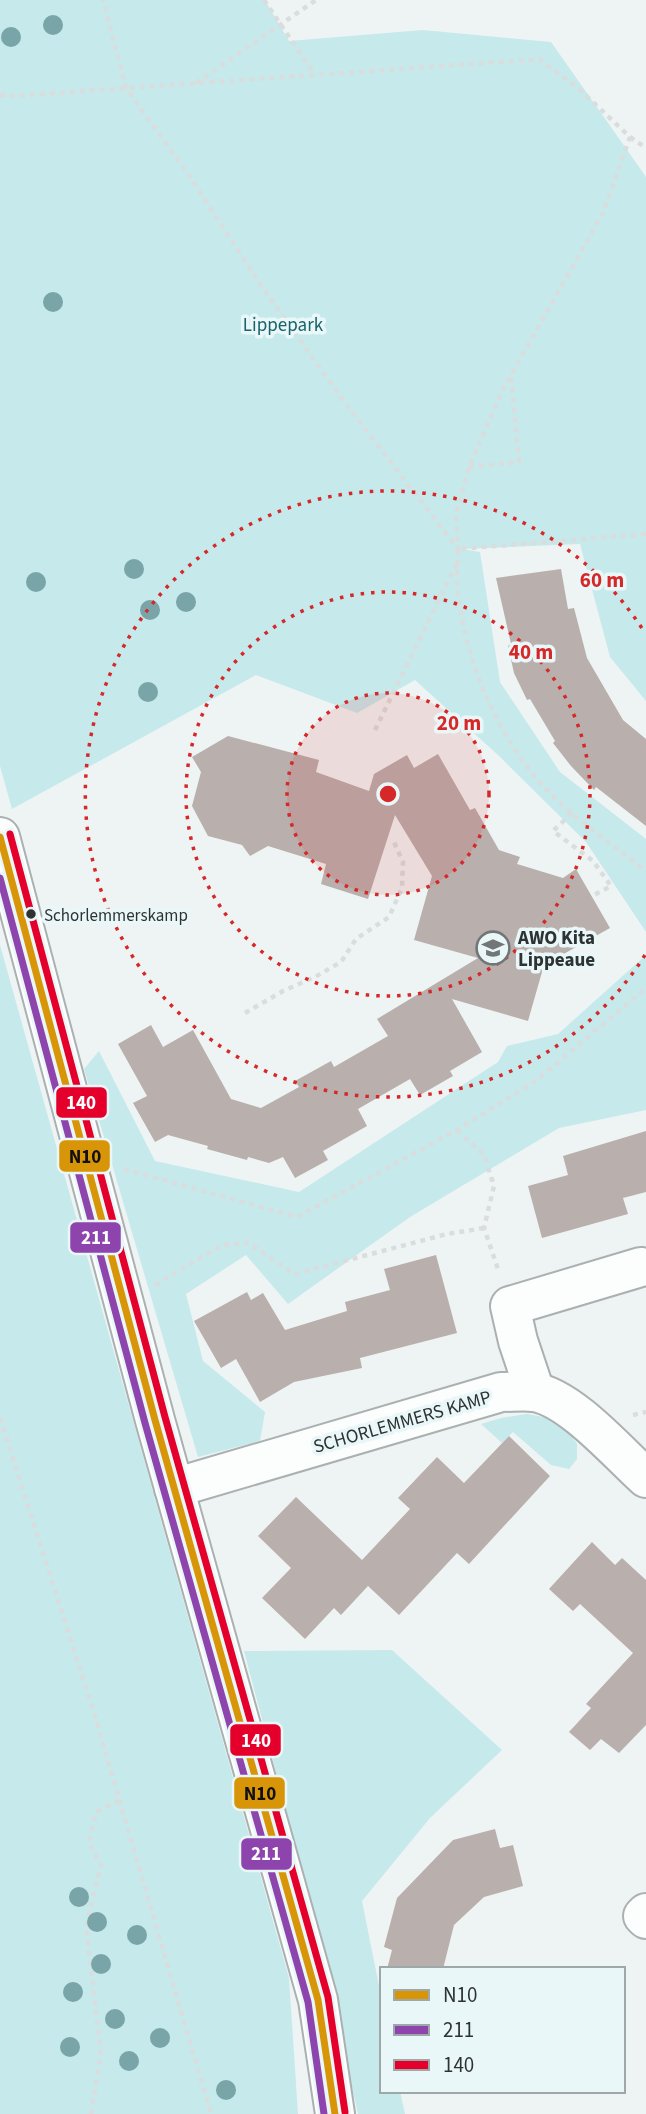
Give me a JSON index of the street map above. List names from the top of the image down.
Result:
{
  "streets": {
    "street": ["SCHORLEMMERS KAMP"]
  },
  "parks": ["Lippepark"],
  "places": {
    "other": ["Schorlemmerskamp"],
    "school or university": ["AWO Kita Lippeaue"]
  },
  "lines": ["transit line 140", "transit line N10", "transit line 211"],
  "legend": ["N10", "211", "140"],
  "rings": ["60 m", "40 m", "20 m"]
}
